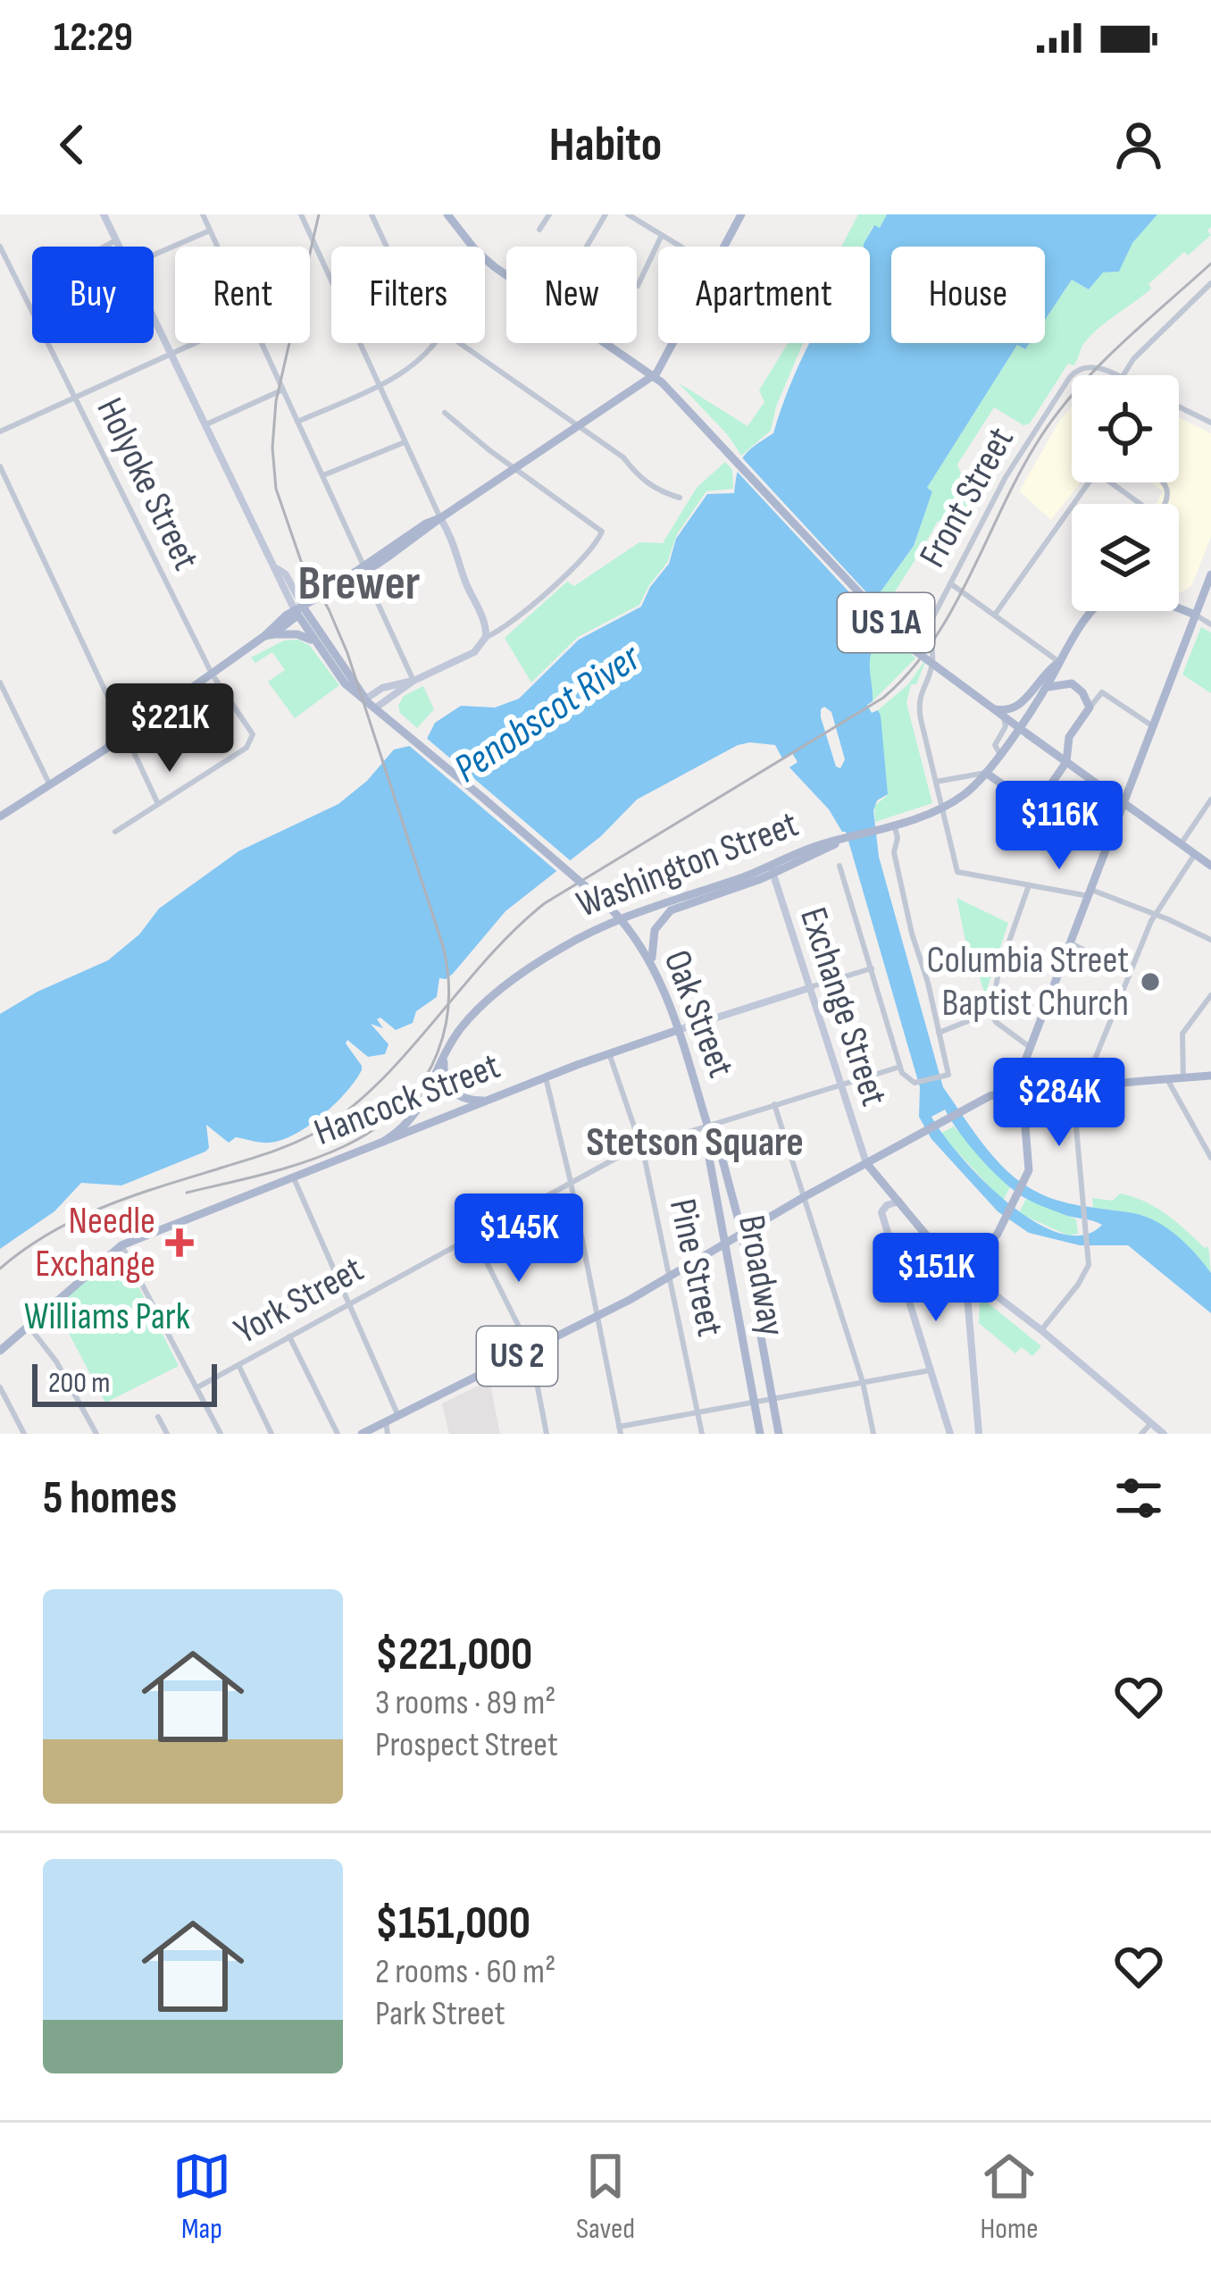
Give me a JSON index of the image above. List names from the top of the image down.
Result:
{
  "streets": {
    "main road": [
      "US 1A",
      "Washington Street",
      "Oak Street",
      "Hancock Street",
      "Broadway",
      "US 2"
    ],
    "street": [
      "Holyoke Street",
      "Front Street",
      "Exchange Street",
      "Pine Street",
      "York Street"
    ]
  },
  "crossings": [
    ["Front Street", "Washington Street"],
    ["Washington Street", "Exchange Street"],
    ["Washington Street", "Oak Street"],
    ["Washington Street", "Hancock Street"],
    ["Exchange Street", "Hancock Street"],
    ["Exchange Street", "York Street"],
    ["Exchange Street", "US 2"],
    ["Oak Street", "Hancock Street"],
    ["Oak Street", "Broadway"],
    ["Oak Street", "York Street"],
    ["Hancock Street", "Pine Street"],
    ["Pine Street", "York Street"],
    ["Pine Street", "US 2"],
    ["Broadway", "York Street"],
    ["Broadway", "US 2"]
  ],
  "districts": ["Brewer", "Stetson Square"],
  "water": ["Penobscot River"],
  "parks": ["Williams Park"],
  "places": {
    "other": ["Columbia Street Baptist Church"],
    "health": ["Needle Exchange"]
  },
  "scale_bar": "200 m",
  "page": {
    "status": "12:29",
    "header": "Habito",
    "chip": [
      "Buy",
      "Rent",
      "Filters",
      "New",
      "Apartment",
      "House"
    ],
    "price": [
      "$221K",
      "$116K",
      "$284K",
      "$145K",
      "$151K"
    ],
    "scale": "200 m",
    "heading": "5 homes",
    "list": [
      {
        "name": "$221,000",
        "note": "3 rooms · 89 m² · Prospect Street"
      },
      {
        "name": "$151,000",
        "note": "2 rooms · 60 m² · Park Street"
      }
    ],
    "tabs": ["Map", "Saved", "Home"]
  }
}
